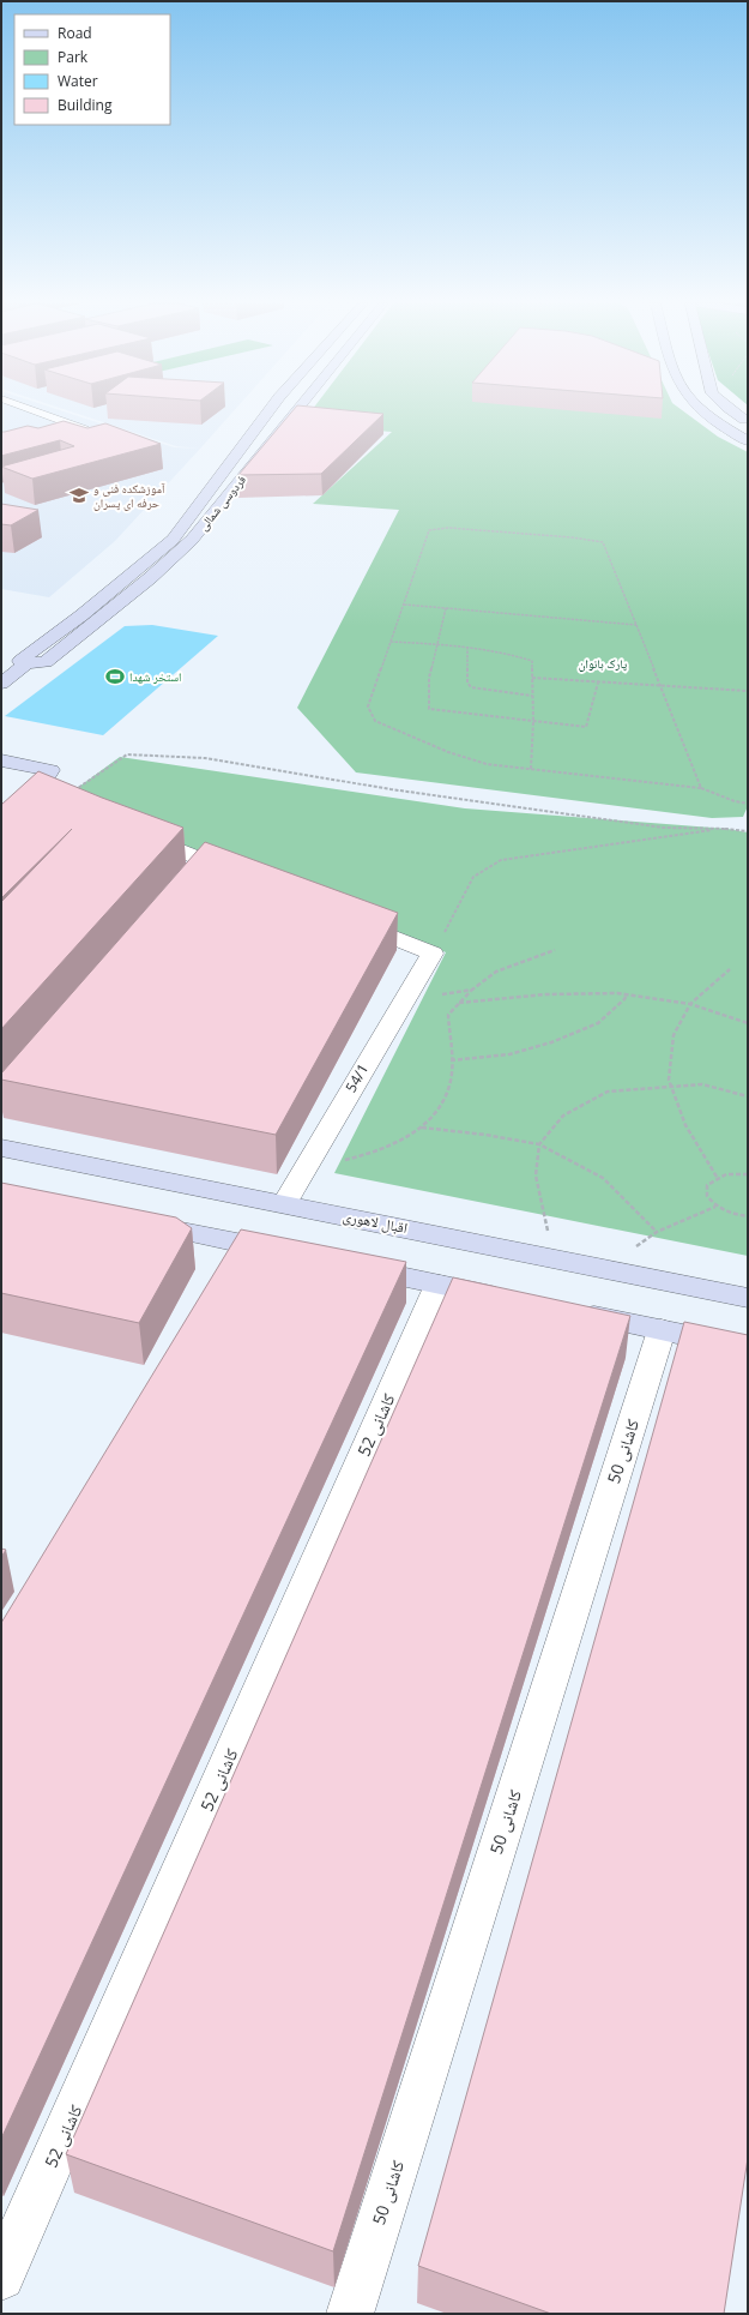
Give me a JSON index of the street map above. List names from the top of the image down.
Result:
{
  "streets": {
    "main road": ["فردوسی شمالی", "اقبال لاهوری"],
    "street": ["54/1", "کاشانی 52", "کاشانی 50"]
  },
  "crossings": [
    ["54/1", "اقبال لاهوری"]
  ],
  "parks": ["پارک بانوان"],
  "places": {
    "school or university": ["آموزشکده فنی و حرفه ای پسران"],
    "sports": ["استخر شهدا"]
  },
  "legend": [
    "Road",
    "Park",
    "Water",
    "Building"
  ]
}
